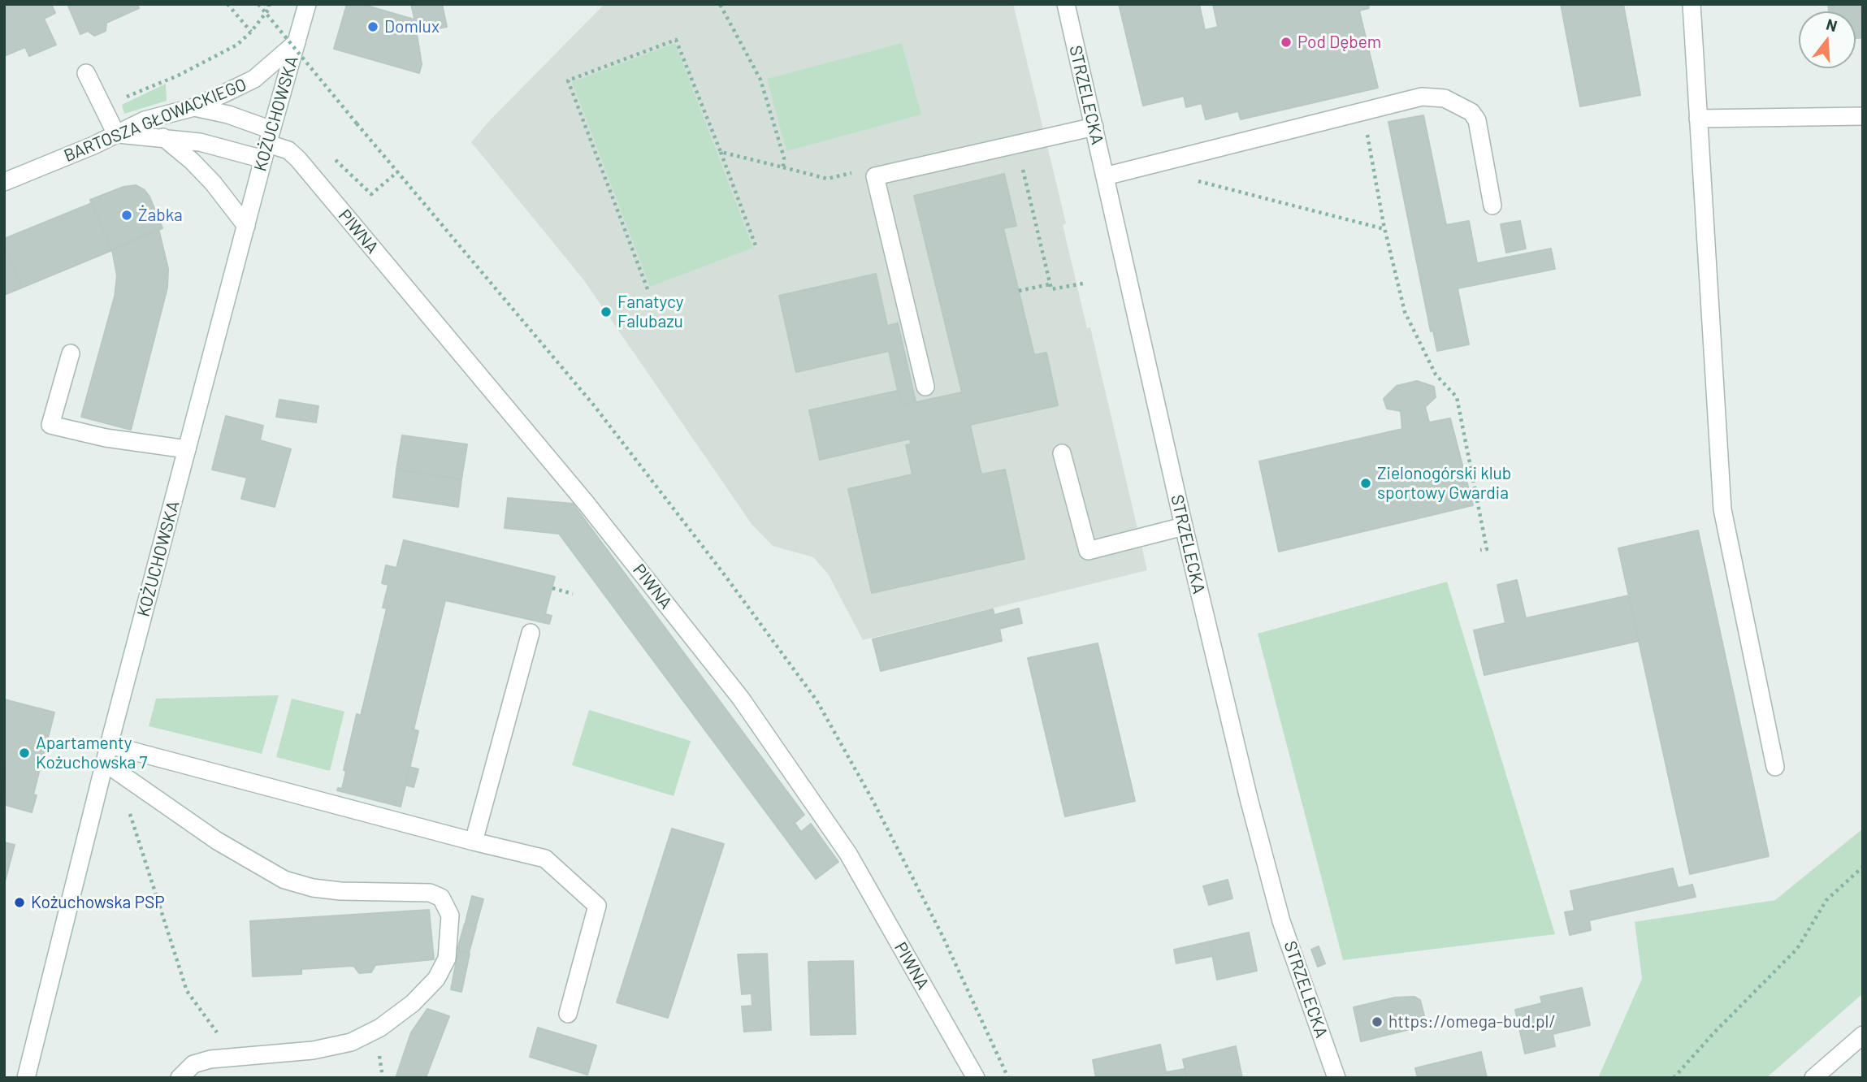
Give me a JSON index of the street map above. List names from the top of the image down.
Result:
{
  "streets": {
    "street": [
      "STRZELECKA",
      "KOŻUCHOWSKA",
      "BARTOSZA GŁOWACKIEGO",
      "PIWNA"
    ]
  },
  "crossings": [
    ["KOŻUCHOWSKA", "BARTOSZA GŁOWACKIEGO"],
    ["KOŻUCHOWSKA", "PIWNA"]
  ],
  "places": [
    "Domlux",
    "Pod Dębem",
    "Żabka",
    "Fanatycy Falubazu",
    "Zielonogórski klub sportowy Gwardia",
    "Apartamenty Kożuchowska 7",
    "Kożuchowska PSP",
    "https://omega-bud.pl/"
  ],
  "north": "top"
}
